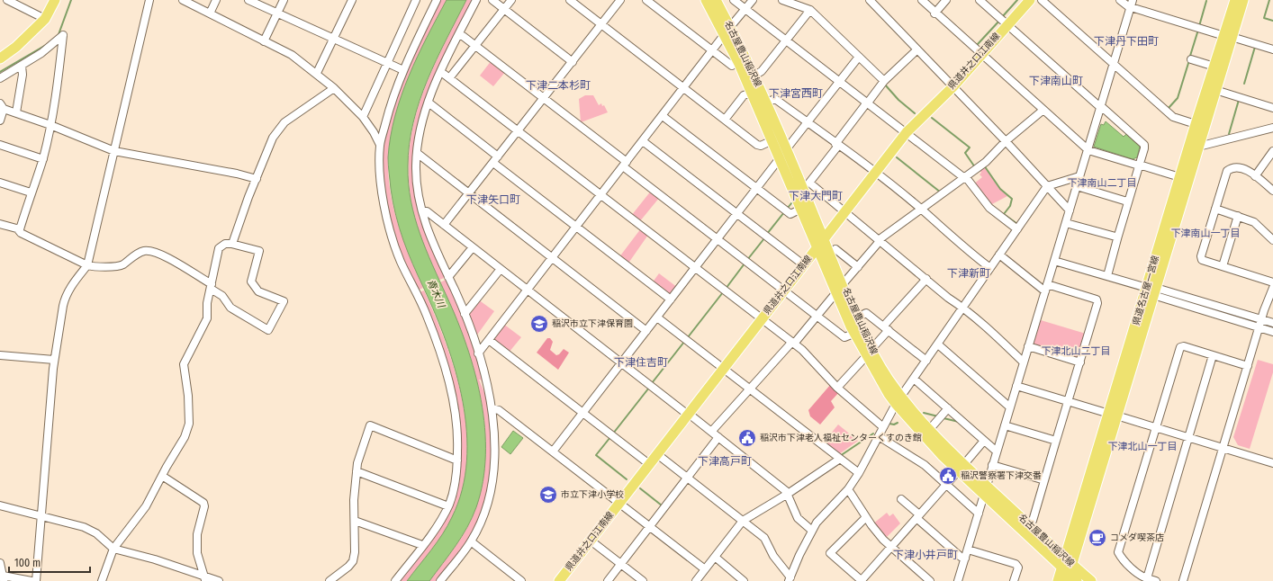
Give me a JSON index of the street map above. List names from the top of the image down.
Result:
{
  "streets": {
    "main road": ["名古屋豊山稲沢線", "県道井之口江南線", "県道名古屋一宮線"]
  },
  "crossings": [
    ["名古屋豊山稲沢線", "県道井之口江南線"],
    ["名古屋豊山稲沢線", "県道名古屋一宮線"]
  ],
  "districts": [
    "下津丹下田町",
    "下津南山町",
    "下津二本杉町",
    "下津宮西町",
    "下津南山二丁目",
    "下津大門町",
    "下津矢口町",
    "下津南山一丁目",
    "下津新町",
    "下津北山二丁目",
    "下津住吉町",
    "下津北山一丁目",
    "下津高戸町",
    "下津小井戸町"
  ],
  "water": ["青木川"],
  "places": {
    "school or university": ["稲沢市立下津保育園", "市立下津小学校"],
    "public building": ["稲沢市下津老人福祉センターくすのき館", "稲沢警察署下津交番"],
    "cafe": ["コメダ喫茶店"]
  },
  "scale_bar": "100 m"
}
